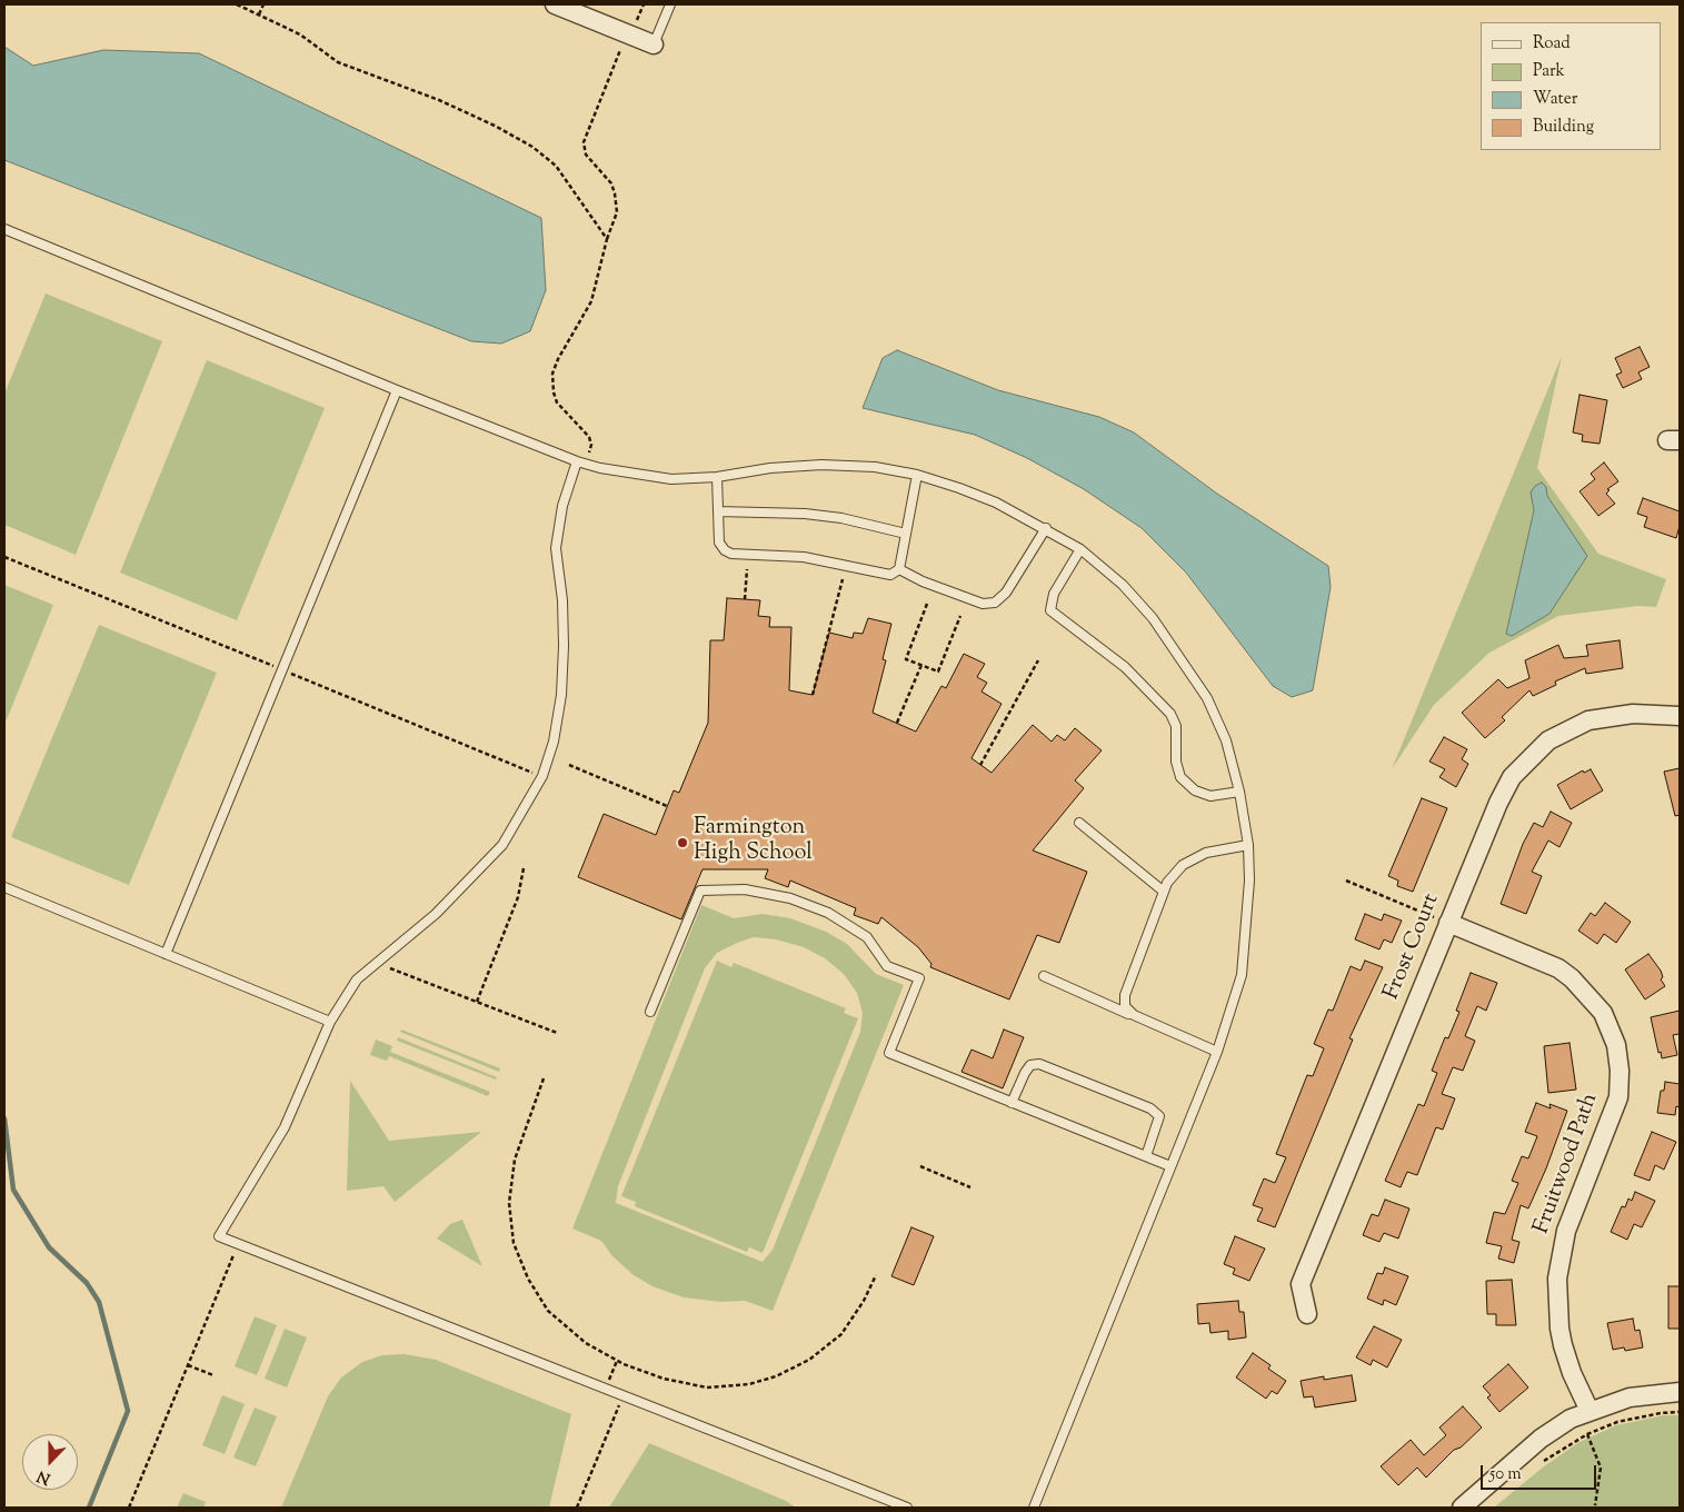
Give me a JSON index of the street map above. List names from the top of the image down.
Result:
{
  "streets": {
    "street": ["Frost Court", "Fruitwood Path"]
  },
  "crossings": [
    ["Frost Court", "Fruitwood Path"]
  ],
  "places": ["Farmington High School"],
  "legend": [
    "Road",
    "Park",
    "Water",
    "Building"
  ],
  "scale_bar": "50 m",
  "north": "bottom"
}
